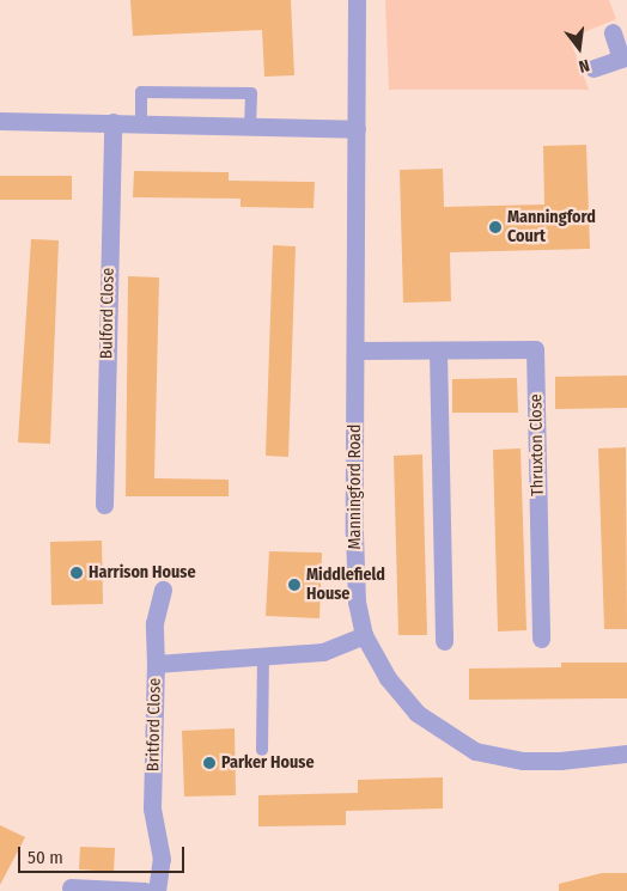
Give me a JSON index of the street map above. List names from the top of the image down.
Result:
{
  "streets": {
    "street": [
      "Bulford Close",
      "Thruxton Close",
      "Manningford Road",
      "Britford Close"
    ]
  },
  "crossings": [
    ["Thruxton Close", "Manningford Road"],
    ["Manningford Road", "Britford Close"]
  ],
  "places": [
    "Manningford Court",
    "Harrison House",
    "Middlefield House",
    "Parker House"
  ],
  "scale_bar": "50 m",
  "north": "bottom"
}
